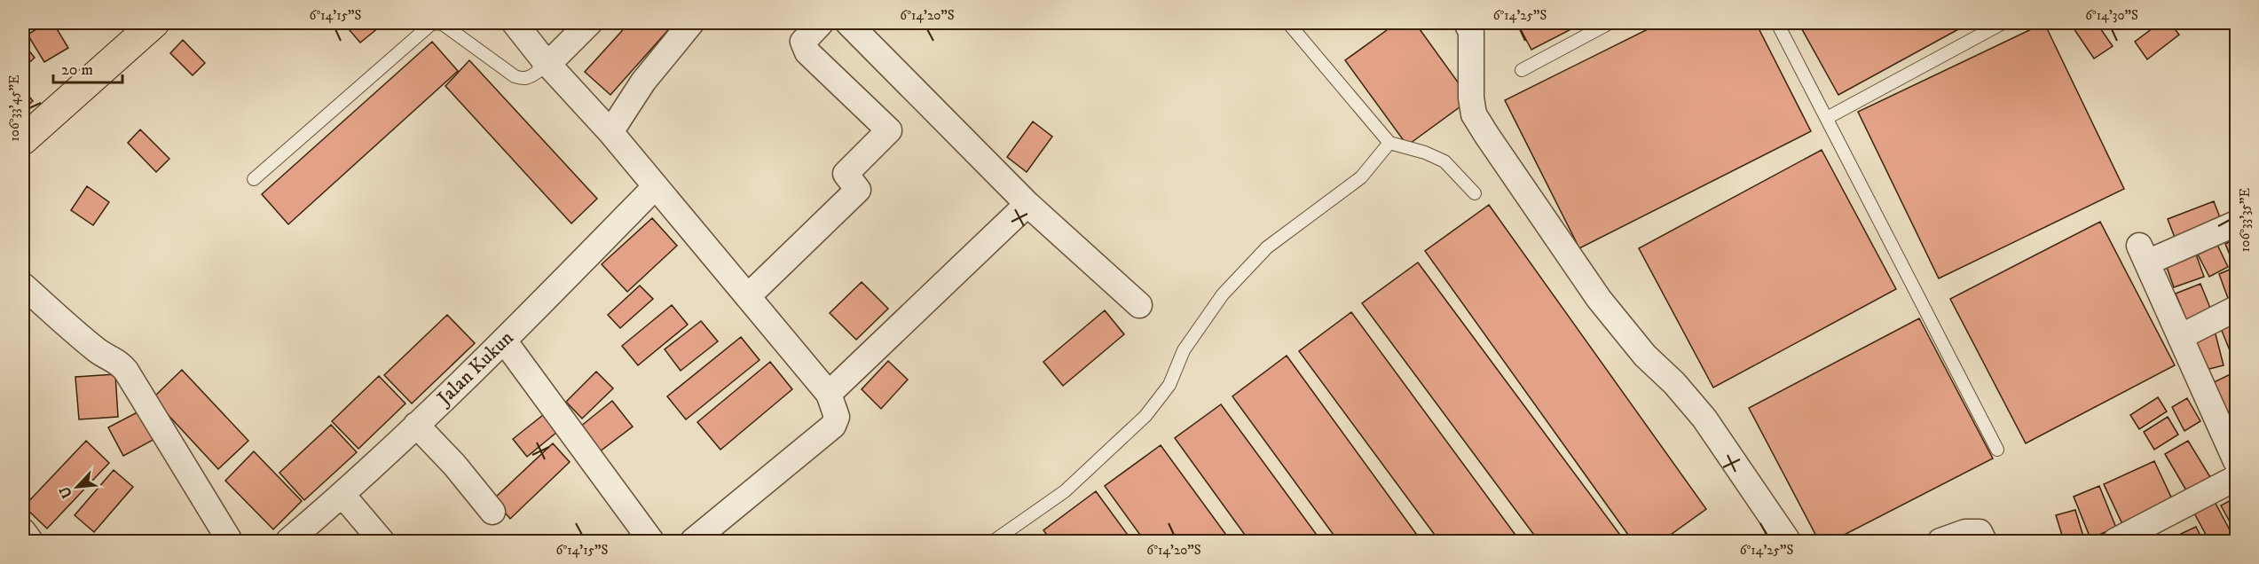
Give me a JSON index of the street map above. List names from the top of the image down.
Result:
{
  "streets": {
    "street": ["Jalan Kukun"]
  },
  "scale_bar": "20 m",
  "north": "bottom left",
  "coordinates": [
    "6°14'15\"S",
    "6°14'20\"S",
    "6°14'25\"S",
    "6°14'30\"S",
    "106°33'45\"E",
    "106°33'35\"E"
  ]
}
